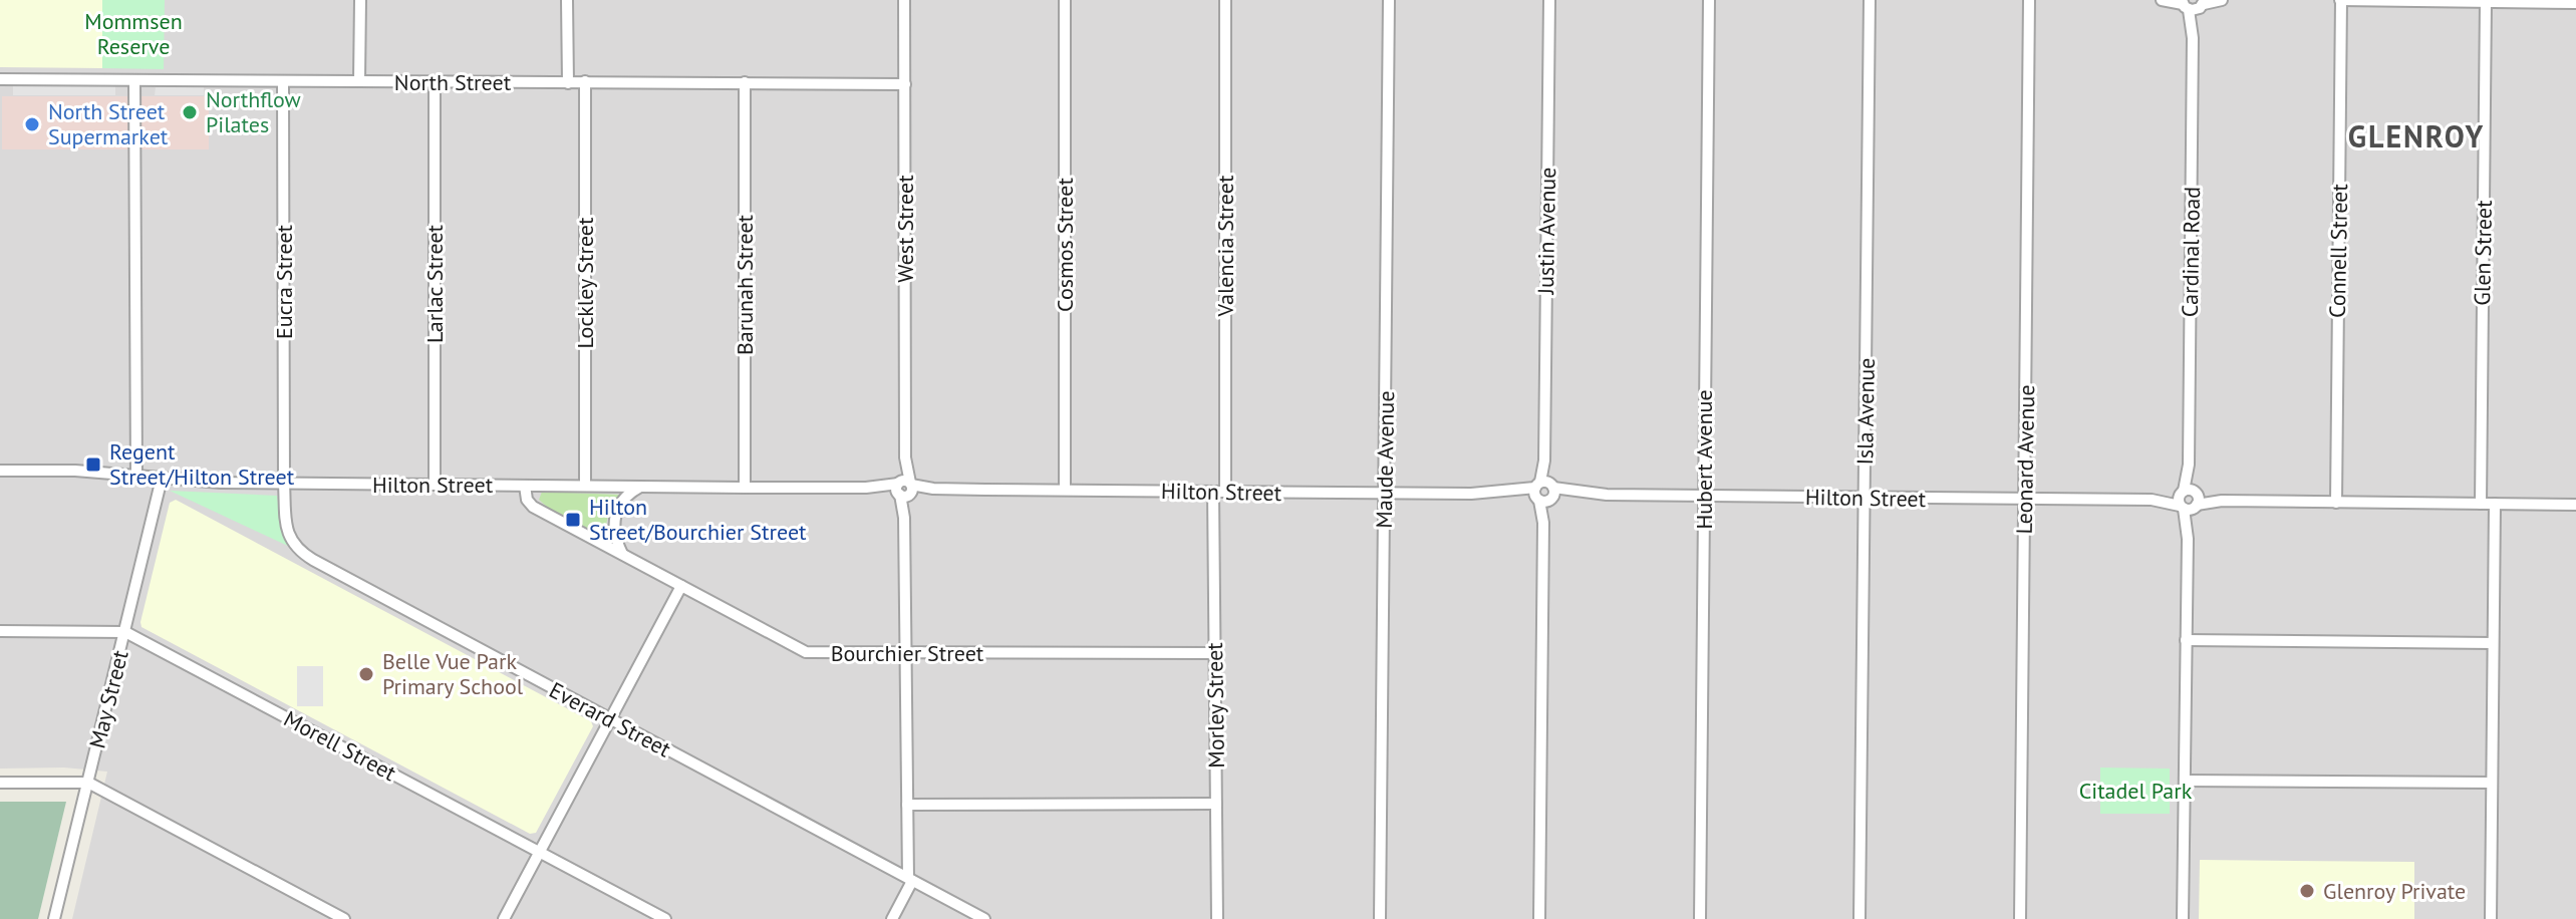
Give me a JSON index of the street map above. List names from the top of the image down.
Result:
{
  "streets": {
    "street": [
      "North Street",
      "West Street",
      "Justin Avenue",
      "Cosmos Street",
      "Valencia Street",
      "Connell Street",
      "Cardinal Road",
      "Glen Street",
      "Eucra Street",
      "Lockley Street",
      "Larlac Street",
      "Barunah Street",
      "Isla Avenue",
      "Maude Avenue",
      "Hubert Avenue",
      "Leonard Avenue",
      "Hilton Street",
      "Bourchier Street",
      "May Street",
      "Morley Street",
      "Everard Street",
      "Morell Street"
    ]
  },
  "crossings": [
    ["North Street", "West Street"],
    ["North Street", "Eucra Street"],
    ["North Street", "Lockley Street"],
    ["North Street", "Larlac Street"],
    ["North Street", "Barunah Street"],
    ["West Street", "Hilton Street"],
    ["West Street", "Bourchier Street"],
    ["West Street", "Everard Street"],
    ["Justin Avenue", "Hilton Street"],
    ["Cosmos Street", "Hilton Street"],
    ["Valencia Street", "Hilton Street"],
    ["Connell Street", "Hilton Street"],
    ["Cardinal Road", "Hilton Street"],
    ["Glen Street", "Hilton Street"],
    ["Eucra Street", "Hilton Street"],
    ["Eucra Street", "Everard Street"],
    ["Lockley Street", "Hilton Street"],
    ["Larlac Street", "Hilton Street"],
    ["Barunah Street", "Hilton Street"],
    ["Isla Avenue", "Hilton Street"],
    ["Maude Avenue", "Hilton Street"],
    ["Hubert Avenue", "Hilton Street"],
    ["Leonard Avenue", "Hilton Street"],
    ["Hilton Street", "Bourchier Street"],
    ["Hilton Street", "May Street"],
    ["Hilton Street", "Morley Street"],
    ["Hilton Street", "Everard Street"],
    ["Bourchier Street", "Morley Street"],
    ["May Street", "Morell Street"]
  ],
  "districts": ["GLENROY"],
  "parks": ["Mommsen Reserve", "Citadel Park"],
  "places": {
    "other": [
      "Northflow Pilates",
      "North Street Supermarket",
      "Belle Vue Park Primary School",
      "Glenroy Private"
    ],
    "transit": ["Regent Street/Hilton Street", "Hilton Street/Bourchier Street"]
  }
}
